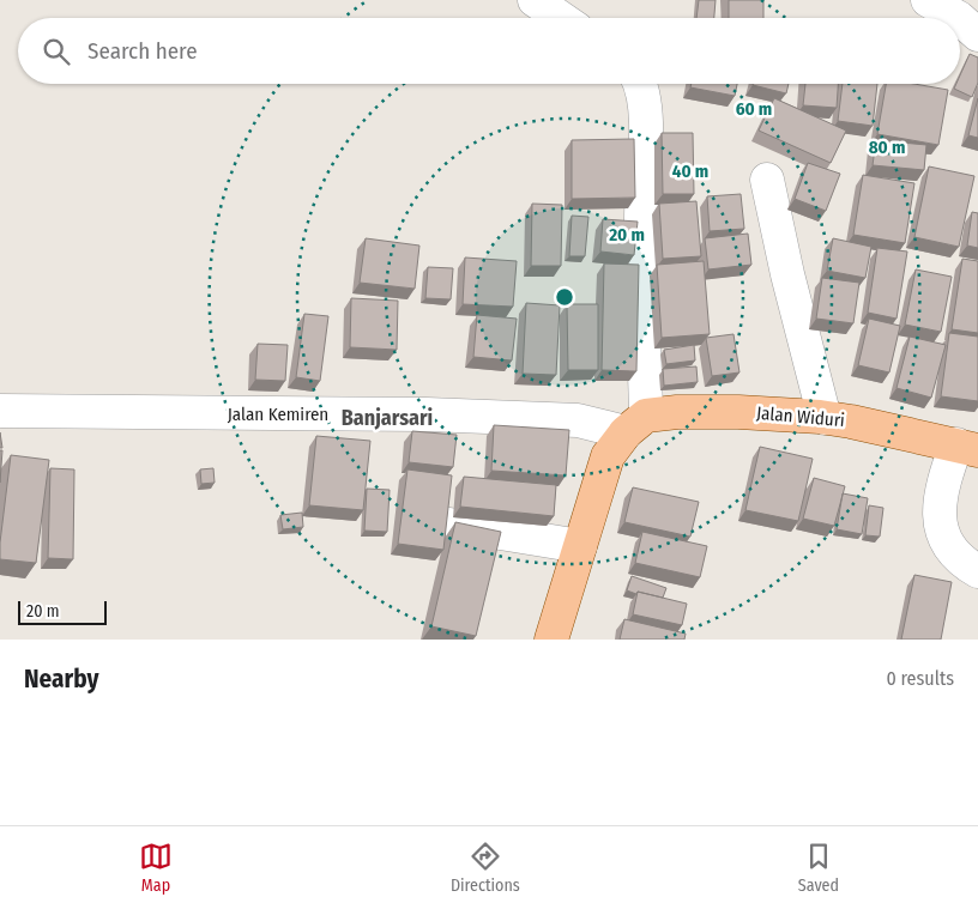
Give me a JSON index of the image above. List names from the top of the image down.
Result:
{
  "streets": {
    "main road": ["Jalan Widuri"],
    "street": ["Jalan Kemiren"]
  },
  "crossings": [
    ["Jalan Kemiren", "Jalan Widuri"]
  ],
  "districts": ["Banjarsari"],
  "scale_bar": "20 m",
  "page": {
    "search": "Search here",
    "scale": "20 m",
    "heading": ["Nearby", "0 results"],
    "nav": ["Map", "Directions", "Saved"]
  },
  "rings": [
    "60 m",
    "80 m",
    "40 m",
    "20 m"
  ]
}
